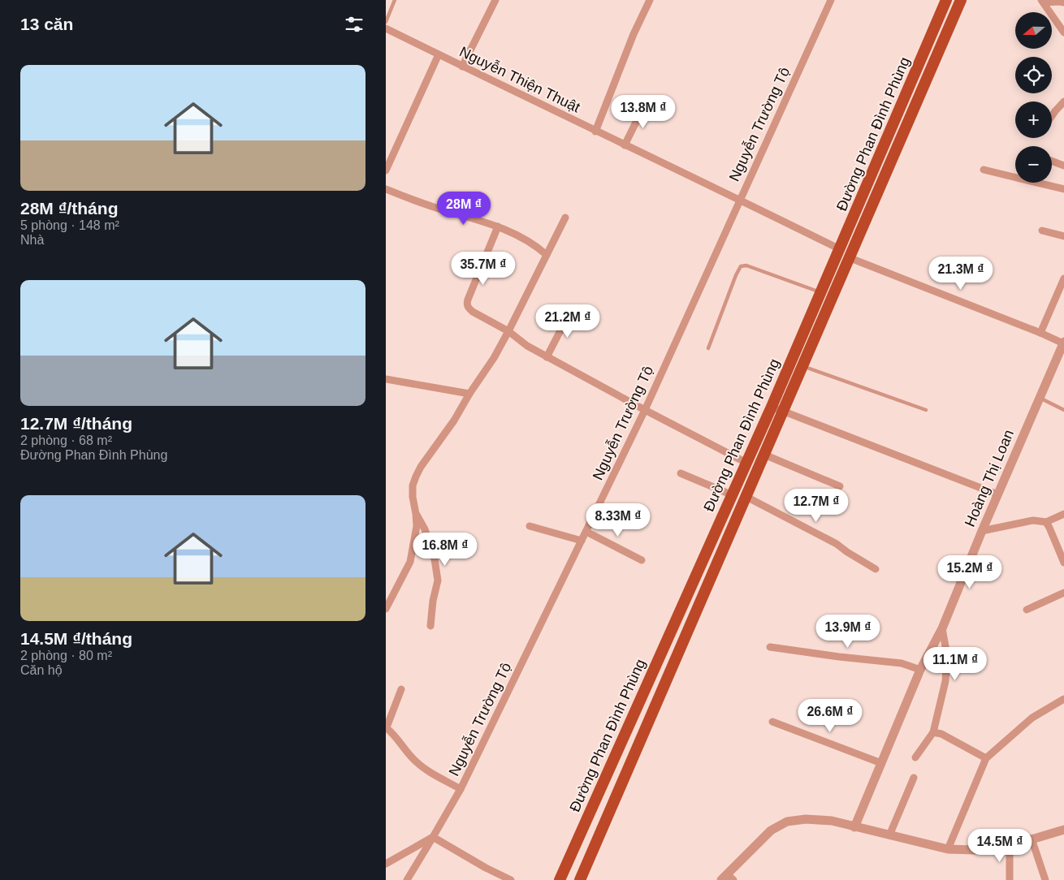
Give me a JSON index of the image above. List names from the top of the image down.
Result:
{
  "streets": {
    "main road": ["Đường Phan Đình Phùng"],
    "street": ["Nguyễn Thiện Thuật", "Nguyễn Trường Tộ", "Hoàng Thị Loan"]
  },
  "crossings": [
    ["Nguyễn Thiện Thuật", "Nguyễn Trường Tộ"],
    ["Nguyễn Thiện Thuật", "Đường Phan Đình Phùng"]
  ],
  "north": "left",
  "page": {
    "heading": "13 căn",
    "map_buttons": ["+", "−"],
    "list": [
      {
        "name": "28M ₫/tháng",
        "note": "5 phòng · 148 m² · Nhà"
      },
      {
        "name": "12.7M ₫/tháng",
        "note": "2 phòng · 68 m² · Đường Phan Đình Phùng"
      },
      {
        "name": "14.5M ₫/tháng",
        "note": "2 phòng · 80 m² · Căn hộ"
      }
    ],
    "price": [
      "13.8M ₫",
      "28M ₫",
      "35.7M ₫",
      "21.3M ₫",
      "21.2M ₫",
      "12.7M ₫",
      "8.33M ₫",
      "16.8M ₫",
      "15.2M ₫",
      "13.9M ₫",
      "11.1M ₫",
      "26.6M ₫",
      "14.5M ₫"
    ]
  }
}
